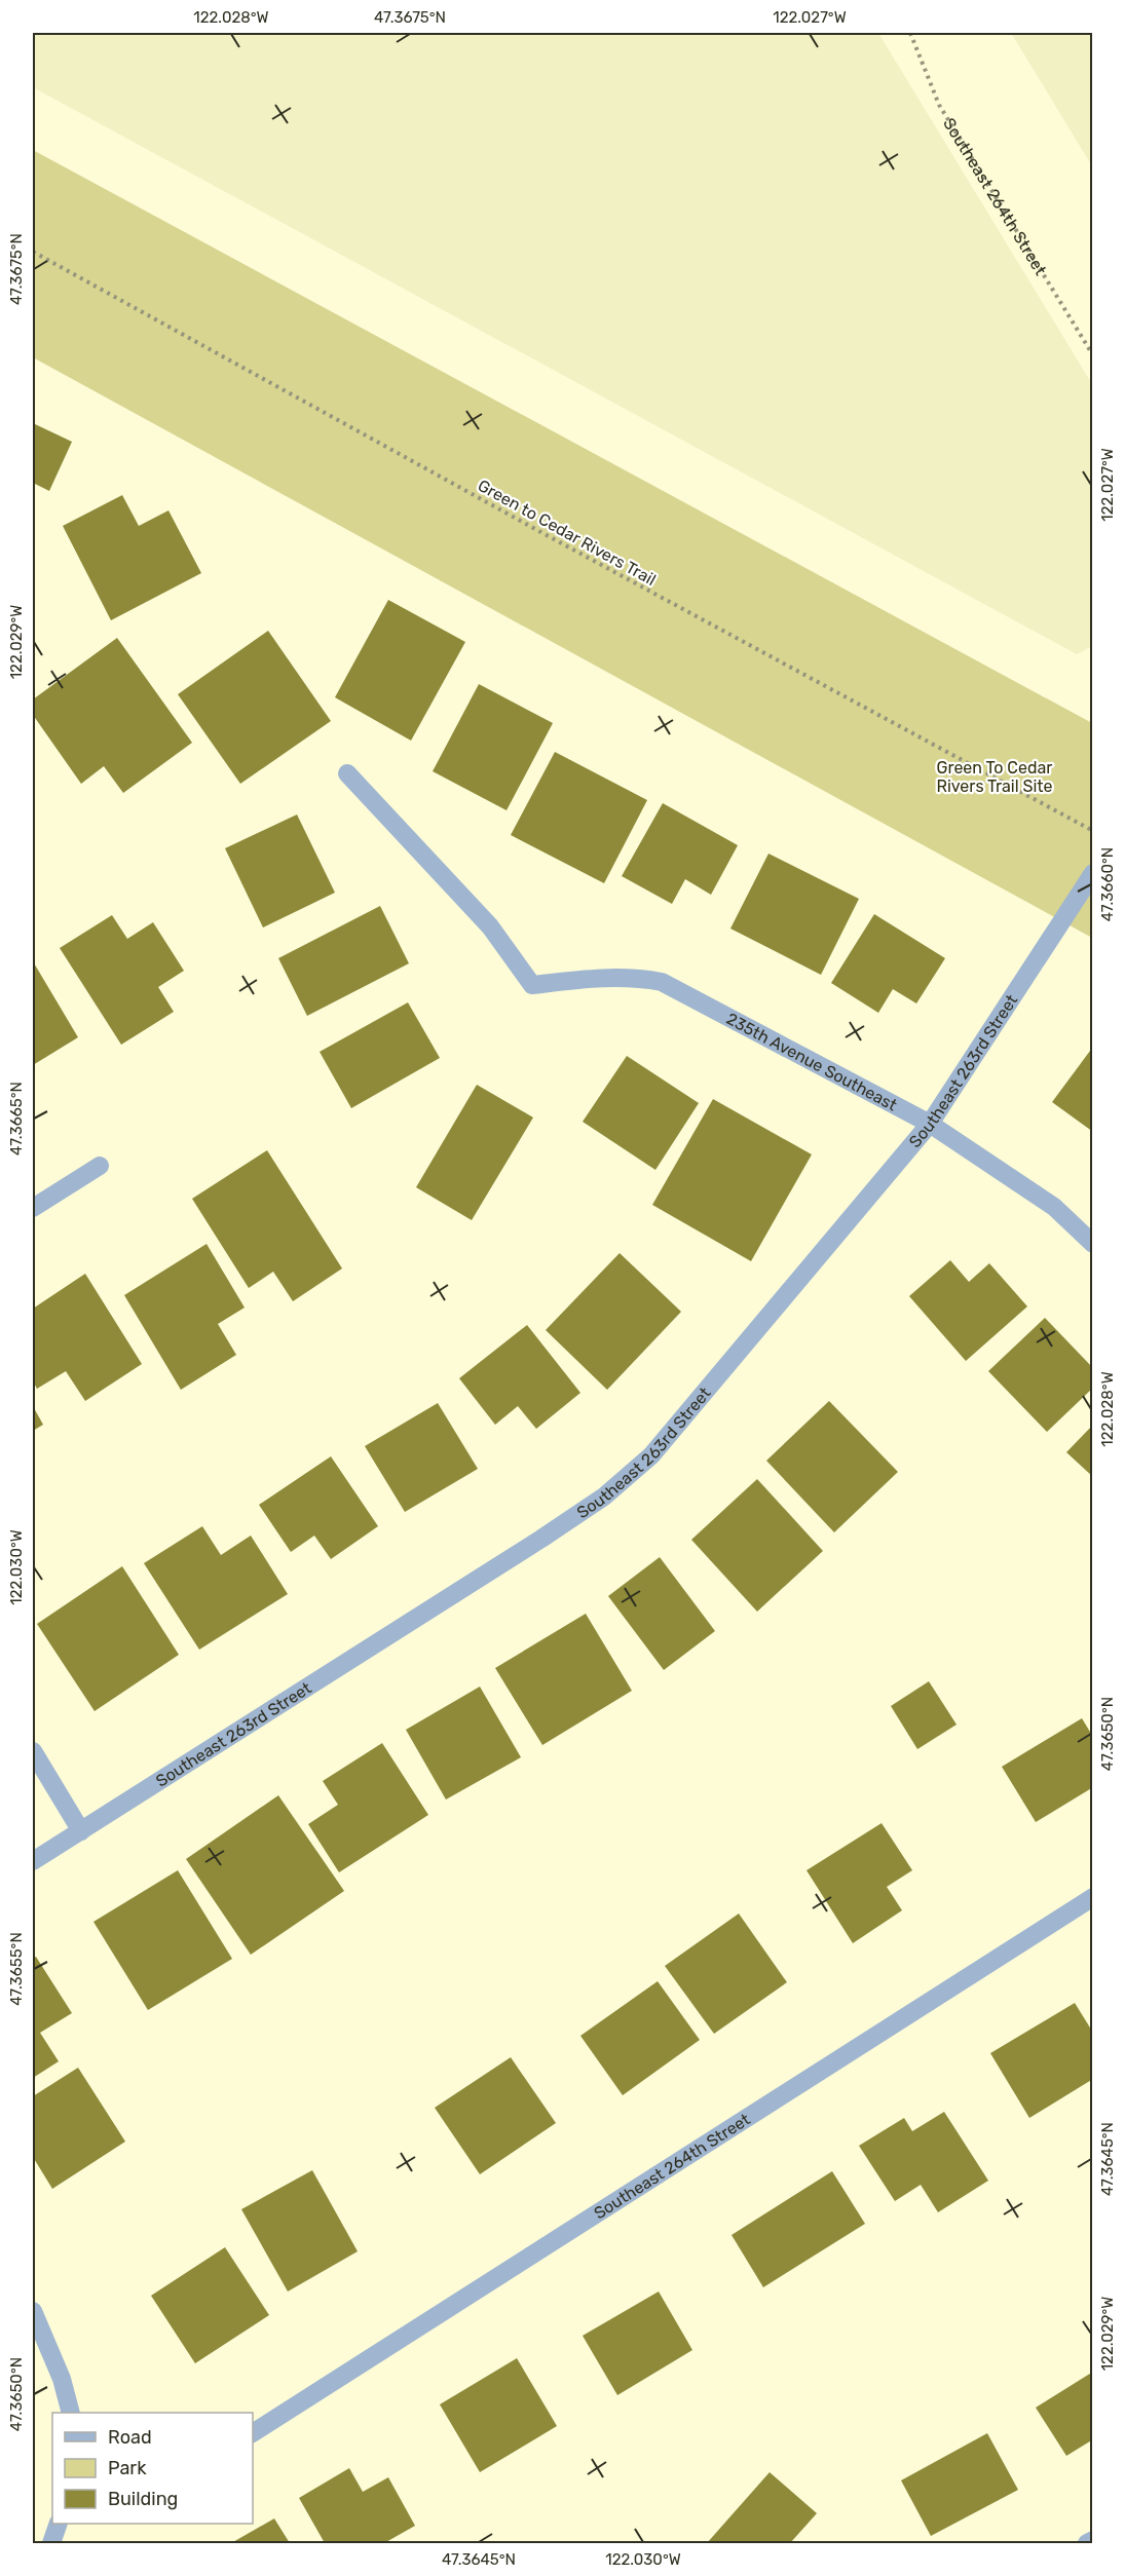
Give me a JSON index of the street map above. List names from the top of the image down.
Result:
{
  "streets": {
    "street": ["Southeast 264th Street", "235th Avenue Southeast", "Southeast 263rd Street"],
    "path": ["Green to Cedar Rivers Trail"]
  },
  "crossings": [
    ["235th Avenue Southeast", "Southeast 263rd Street"]
  ],
  "parks": ["Green To Cedar Rivers Trail Site"],
  "legend": ["Road", "Park", "Building"],
  "coordinates": [
    "122.028°W",
    "47.3675°N",
    "122.027°W",
    "122.029°W",
    "47.3660°N",
    "47.3665°N",
    "122.030°W",
    "47.3650°N",
    "47.3655°N",
    "47.3645°N"
  ]
}
